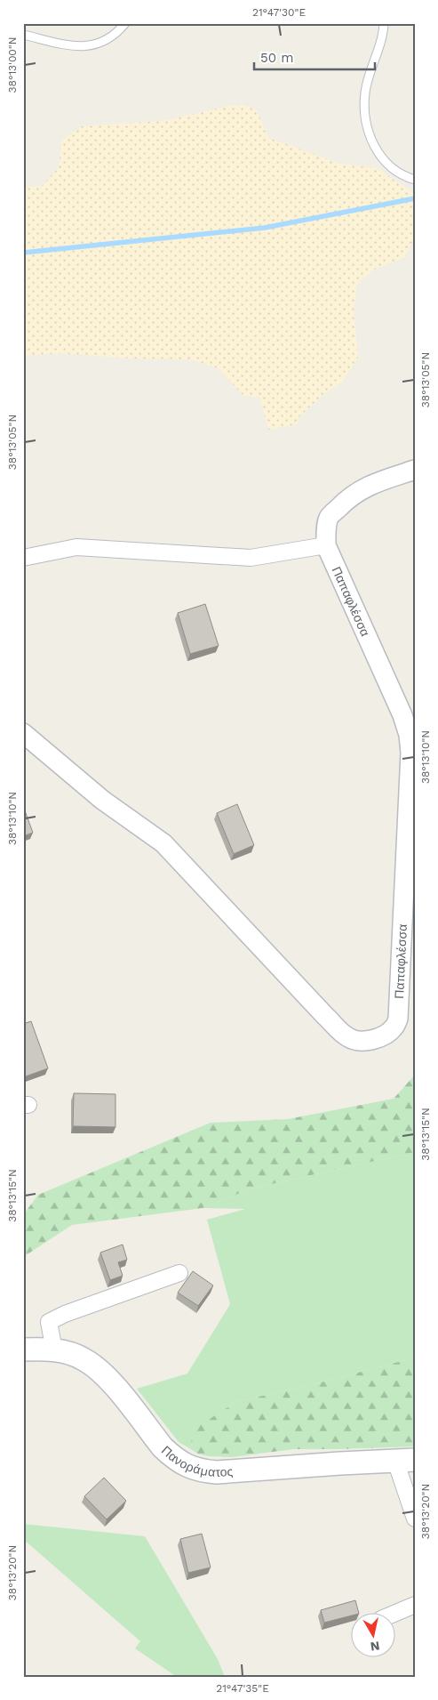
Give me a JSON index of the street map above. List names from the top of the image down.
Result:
{
  "streets": {
    "main road": ["Πανοράματος"],
    "street": ["Παπαφλέσσα"]
  },
  "scale_bar": "50 m",
  "north": "bottom",
  "coordinates": [
    "21°47'30\"E",
    "38°13'00\"N",
    "38°13'05\"N",
    "38°13'10\"N",
    "38°13'15\"N",
    "38°13'20\"N",
    "21°47'35\"E"
  ]
}
